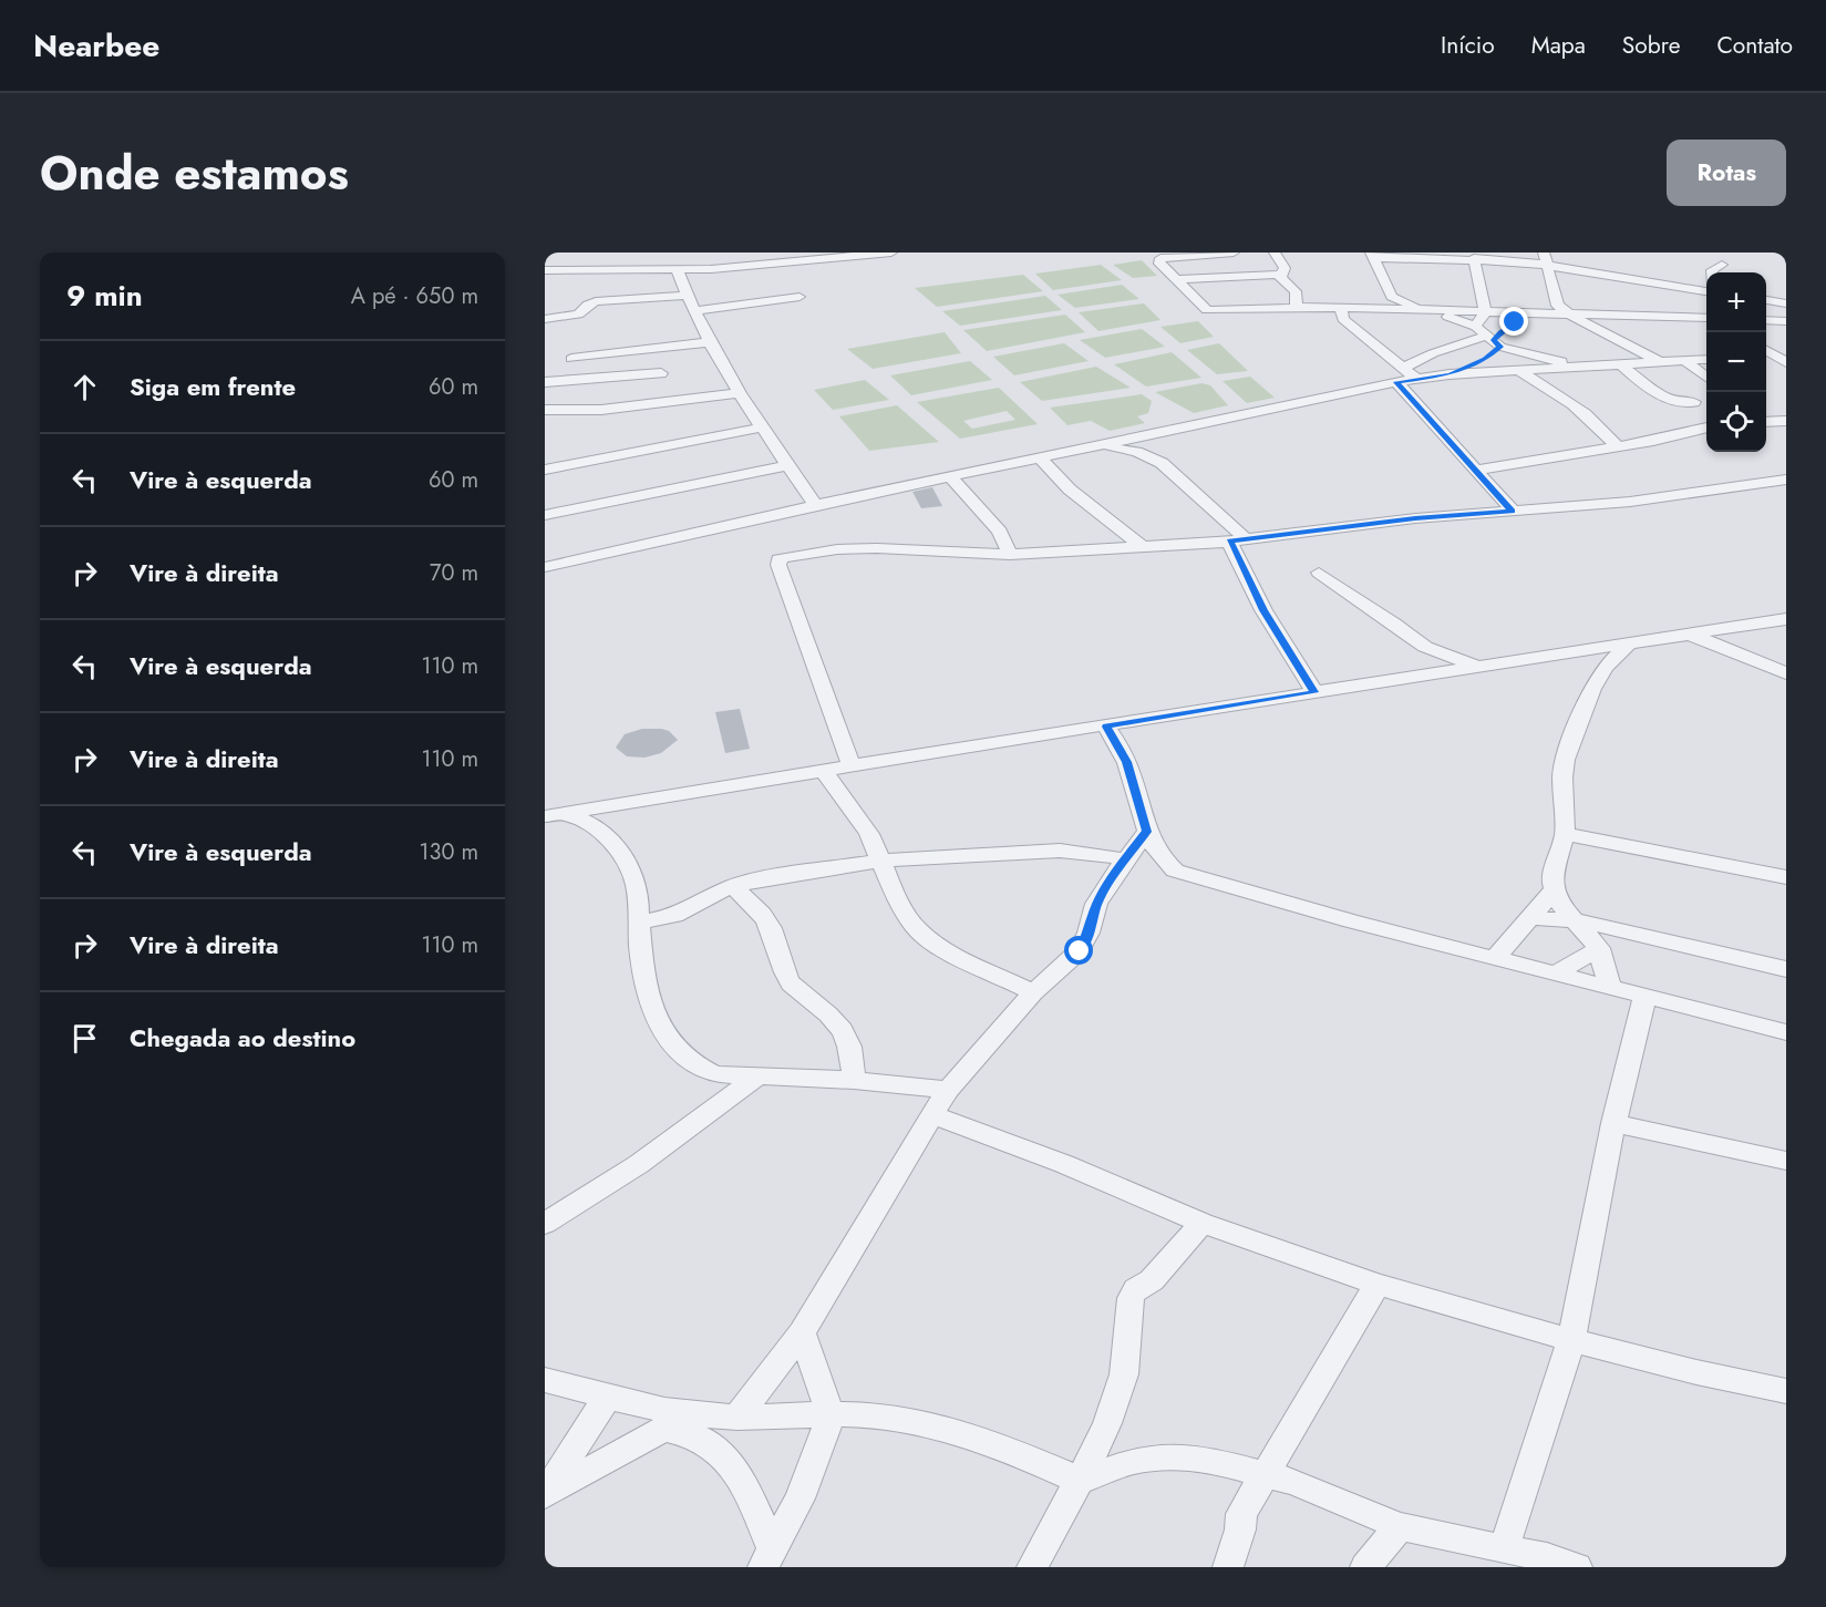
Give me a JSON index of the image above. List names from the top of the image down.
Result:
{
  "page": {
    "header": "Nearbee",
    "nav": [
      "Início",
      "Mapa",
      "Sobre",
      "Contato"
    ],
    "title": "Onde estamos",
    "buttons": "Rotas",
    "heading": ["9 min", "A pé · 650 m"],
    "map_buttons": ["+", "−"],
    "list": [
      ["Siga em frente", "60 m"],
      ["Vire à esquerda", "60 m"],
      ["Vire à direita", "70 m"],
      ["Vire à esquerda", "110 m"],
      ["Vire à direita", "110 m"],
      ["Vire à esquerda", "130 m"],
      ["Vire à direita", "110 m"],
      "Chegada ao destino"
    ]
  }
}
